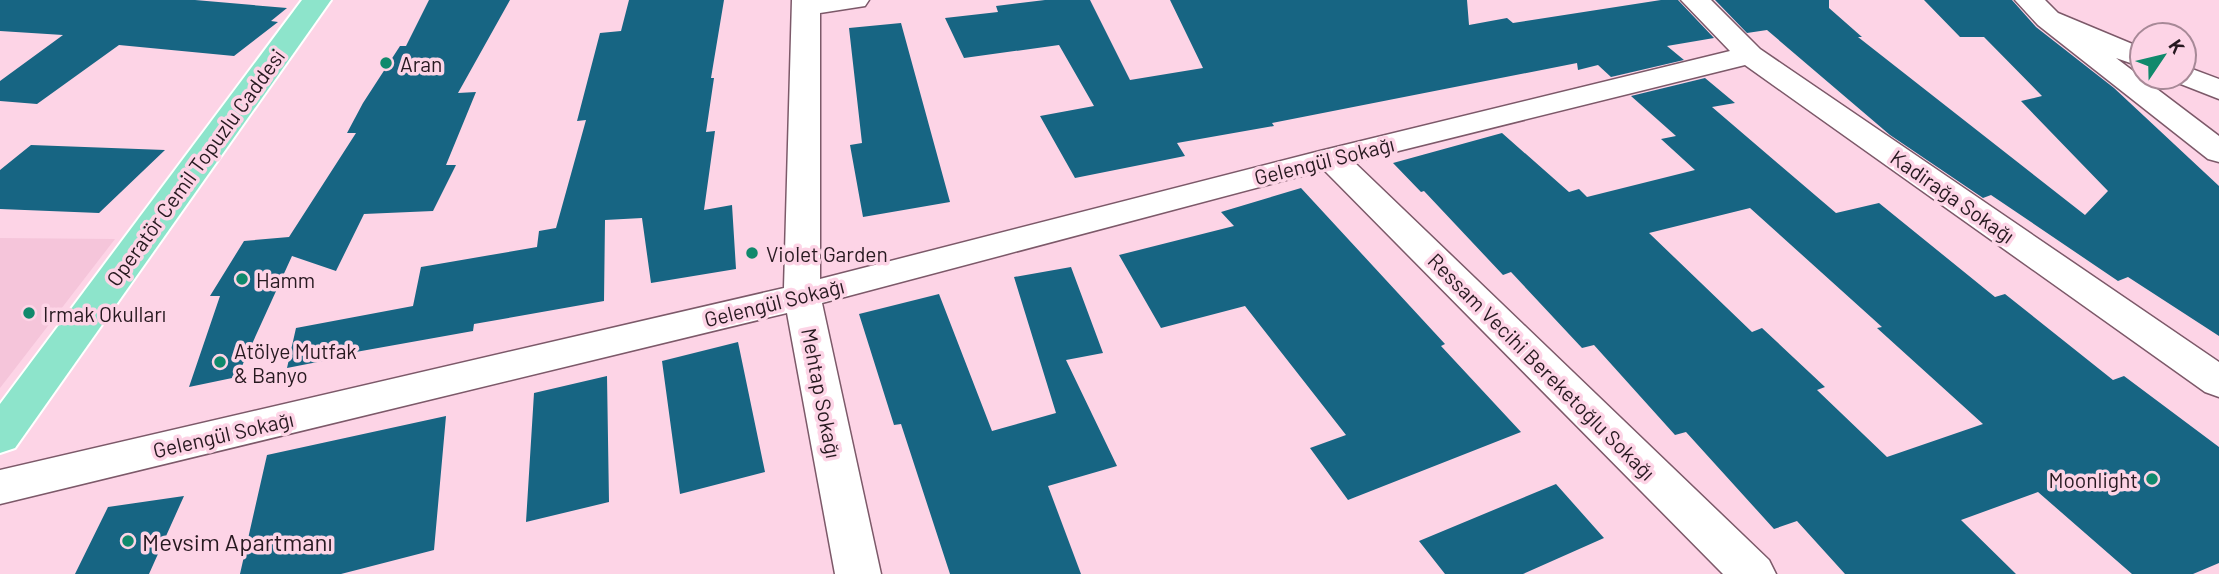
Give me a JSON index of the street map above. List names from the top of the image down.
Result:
{
  "streets": {
    "main road": ["Operatör Cemil Topuzlu Caddesi"],
    "street": [
      "Gelengül Sokağı",
      "Kadirağa Sokağı",
      "Ressam Vecihi Bereketoğlu Sokağı",
      "Mehtap Sokağı"
    ]
  },
  "crossings": [
    ["Gelengül Sokağı", "Kadirağa Sokağı"],
    ["Gelengül Sokağı", "Ressam Vecihi Bereketoğlu Sokağı"],
    ["Gelengül Sokağı", "Mehtap Sokağı"]
  ],
  "places": [
    "Aran",
    "Violet Garden",
    "Hamm",
    "Irmak Okulları",
    "Atölye Mutfak & Banyo",
    "Moonlight",
    "Mevsim Apartmanı"
  ],
  "north": "top right"
}
